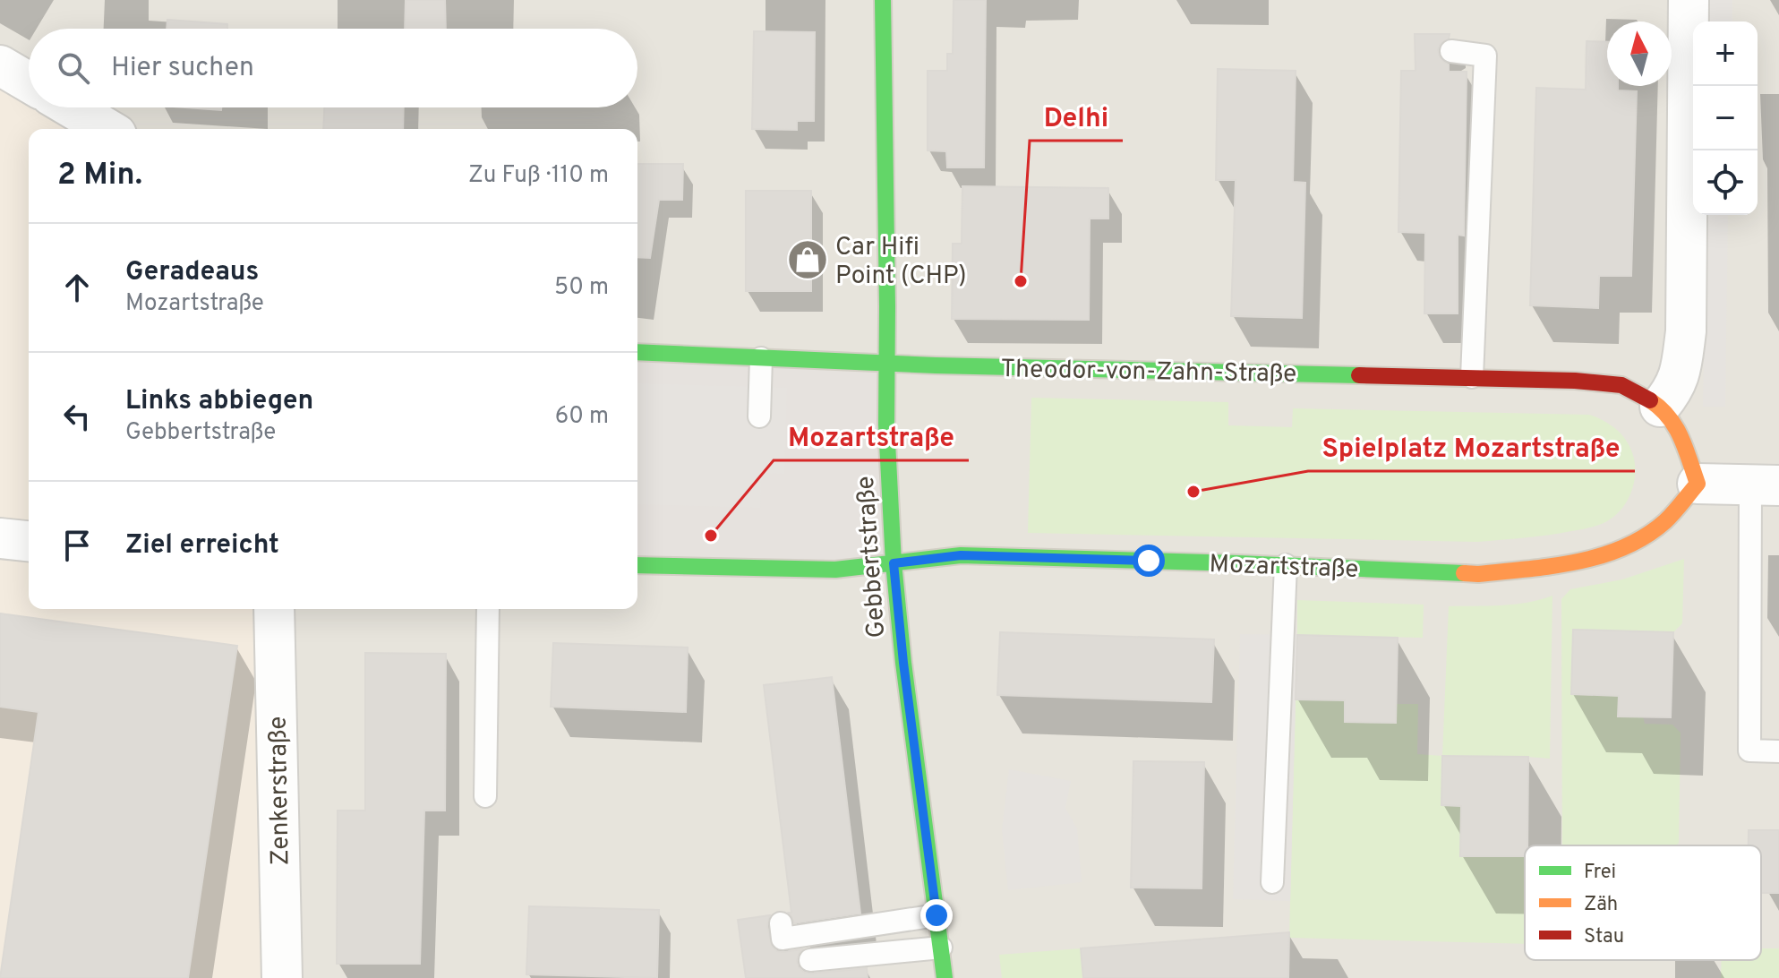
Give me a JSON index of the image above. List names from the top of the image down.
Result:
{
  "streets": {
    "street": [
      "Theodor-von-Zahn-Straße",
      "Gebbertstraße",
      "Mozartstraße",
      "Zenkerstraße"
    ]
  },
  "crossings": [
    ["Theodor-von-Zahn-Straße", "Gebbertstraße"],
    ["Gebbertstraße", "Mozartstraße"]
  ],
  "places": {
    "shop": ["Car Hifi Point (CHP)"],
    "other": ["Delhi", "Spielplatz Mozartstraße", "Mozartstraße"]
  },
  "legend": ["Frei", "Zäh", "Stau"],
  "north": "top",
  "page": {
    "map_buttons": ["+", "−"],
    "search": "Hier suchen",
    "heading": ["2 Min.", "Zu Fuß · 110 m"],
    "list": [
      ["Geradeaus", "Mozartstraße", "50 m"],
      ["Links abbiegen", "Gebbertstraße", "60 m"],
      "Ziel erreicht"
    ]
  }
}
